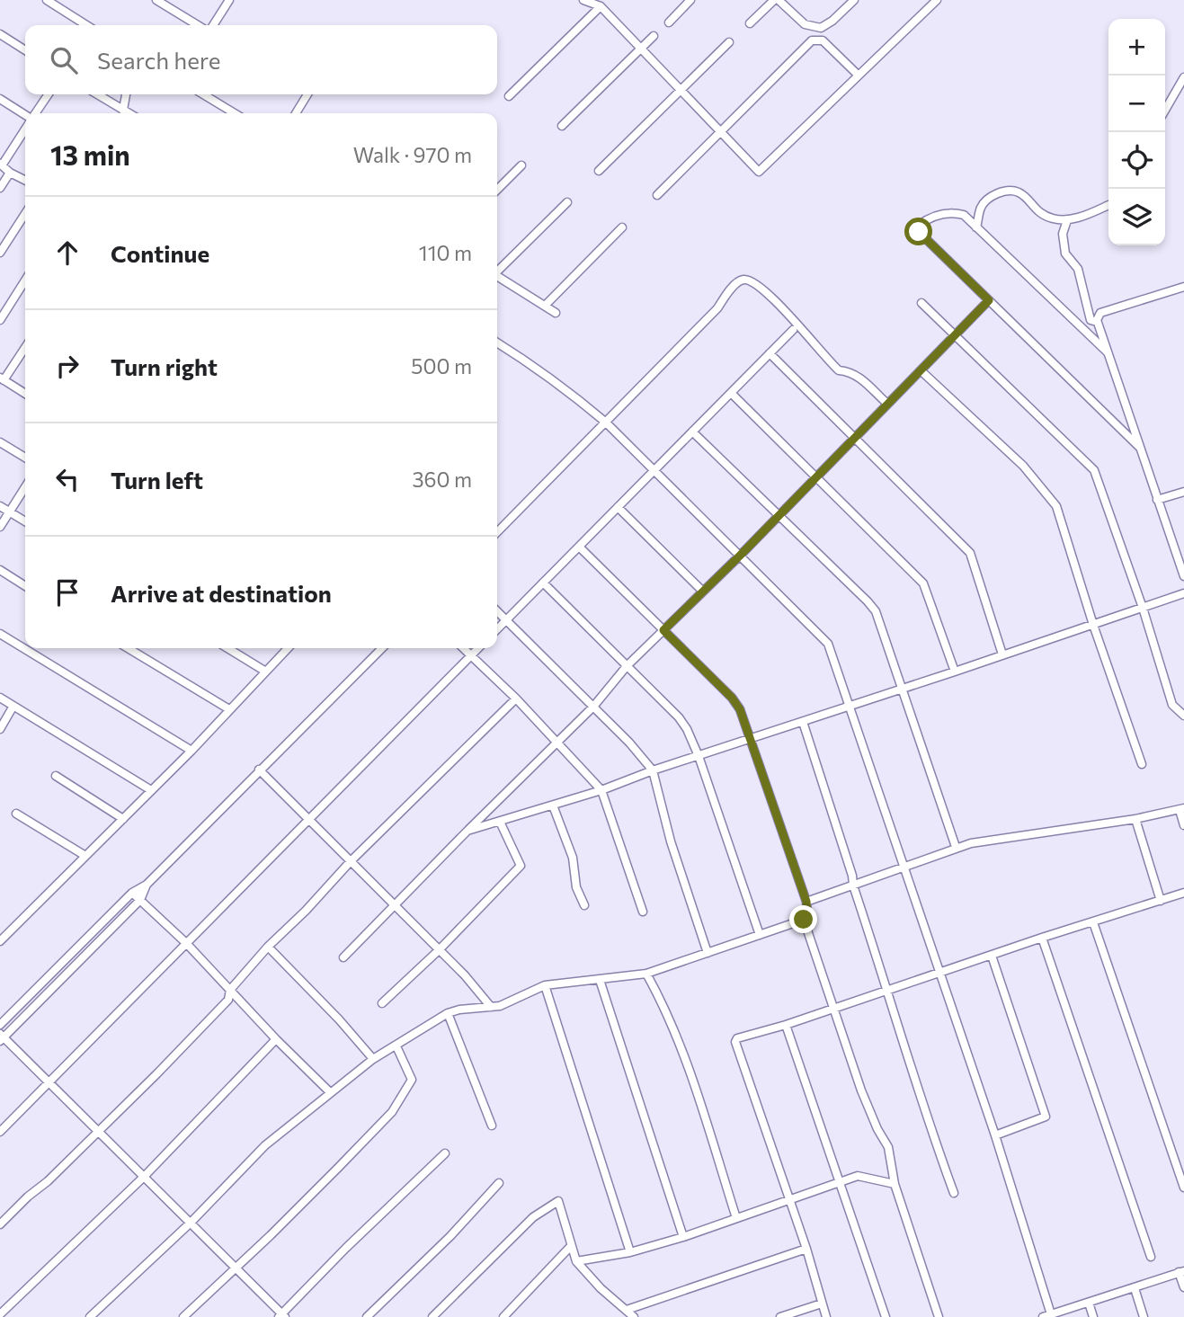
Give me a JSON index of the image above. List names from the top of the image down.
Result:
{
  "page": {
    "map_buttons": ["+", "−"],
    "search": "Search here",
    "heading": ["13 min", "Walk · 970 m"],
    "list": [
      ["Continue", "110 m"],
      ["Turn right", "500 m"],
      ["Turn left", "360 m"],
      "Arrive at destination"
    ]
  }
}
